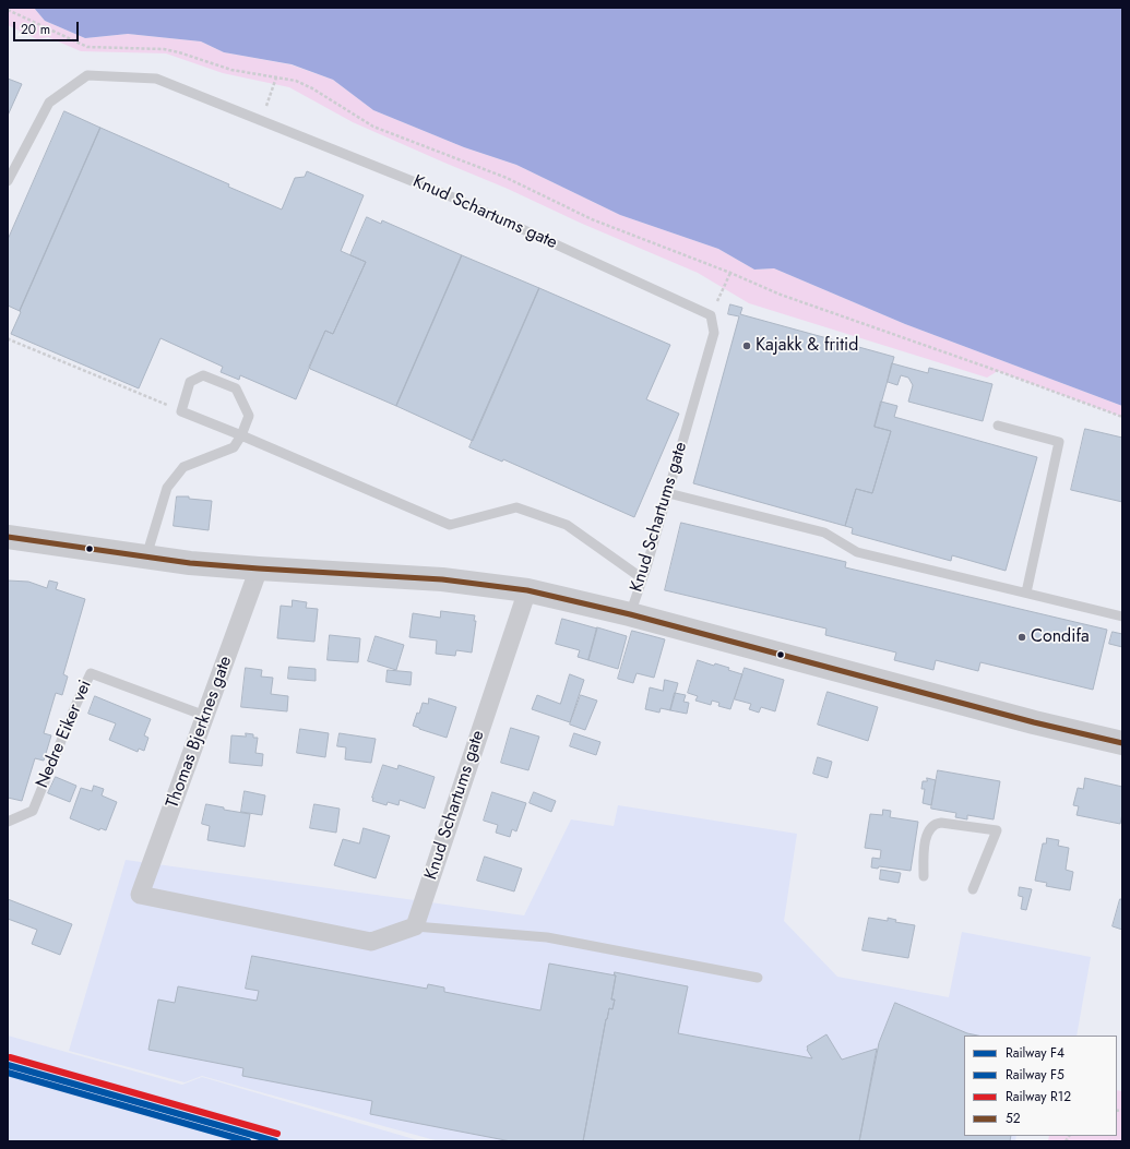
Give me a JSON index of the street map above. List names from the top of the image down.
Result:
{
  "streets": {
    "street": ["Knud Schartums gate", "Thomas Bjerknes gate"],
    "lane": ["Nedre Eiker vei"]
  },
  "crossings": [
    ["Knud Schartums gate", "Thomas Bjerknes gate"],
    ["Thomas Bjerknes gate", "Nedre Eiker vei"]
  ],
  "places": ["Kajakk & fritid", "Condifa"],
  "lines": [
    "transit line 52",
    "rail line R12",
    "rail line F4",
    "rail line F5"
  ],
  "legend": [
    "Railway F4",
    "Railway F5",
    "Railway R12",
    "52"
  ],
  "scale_bar": "20 m"
}
